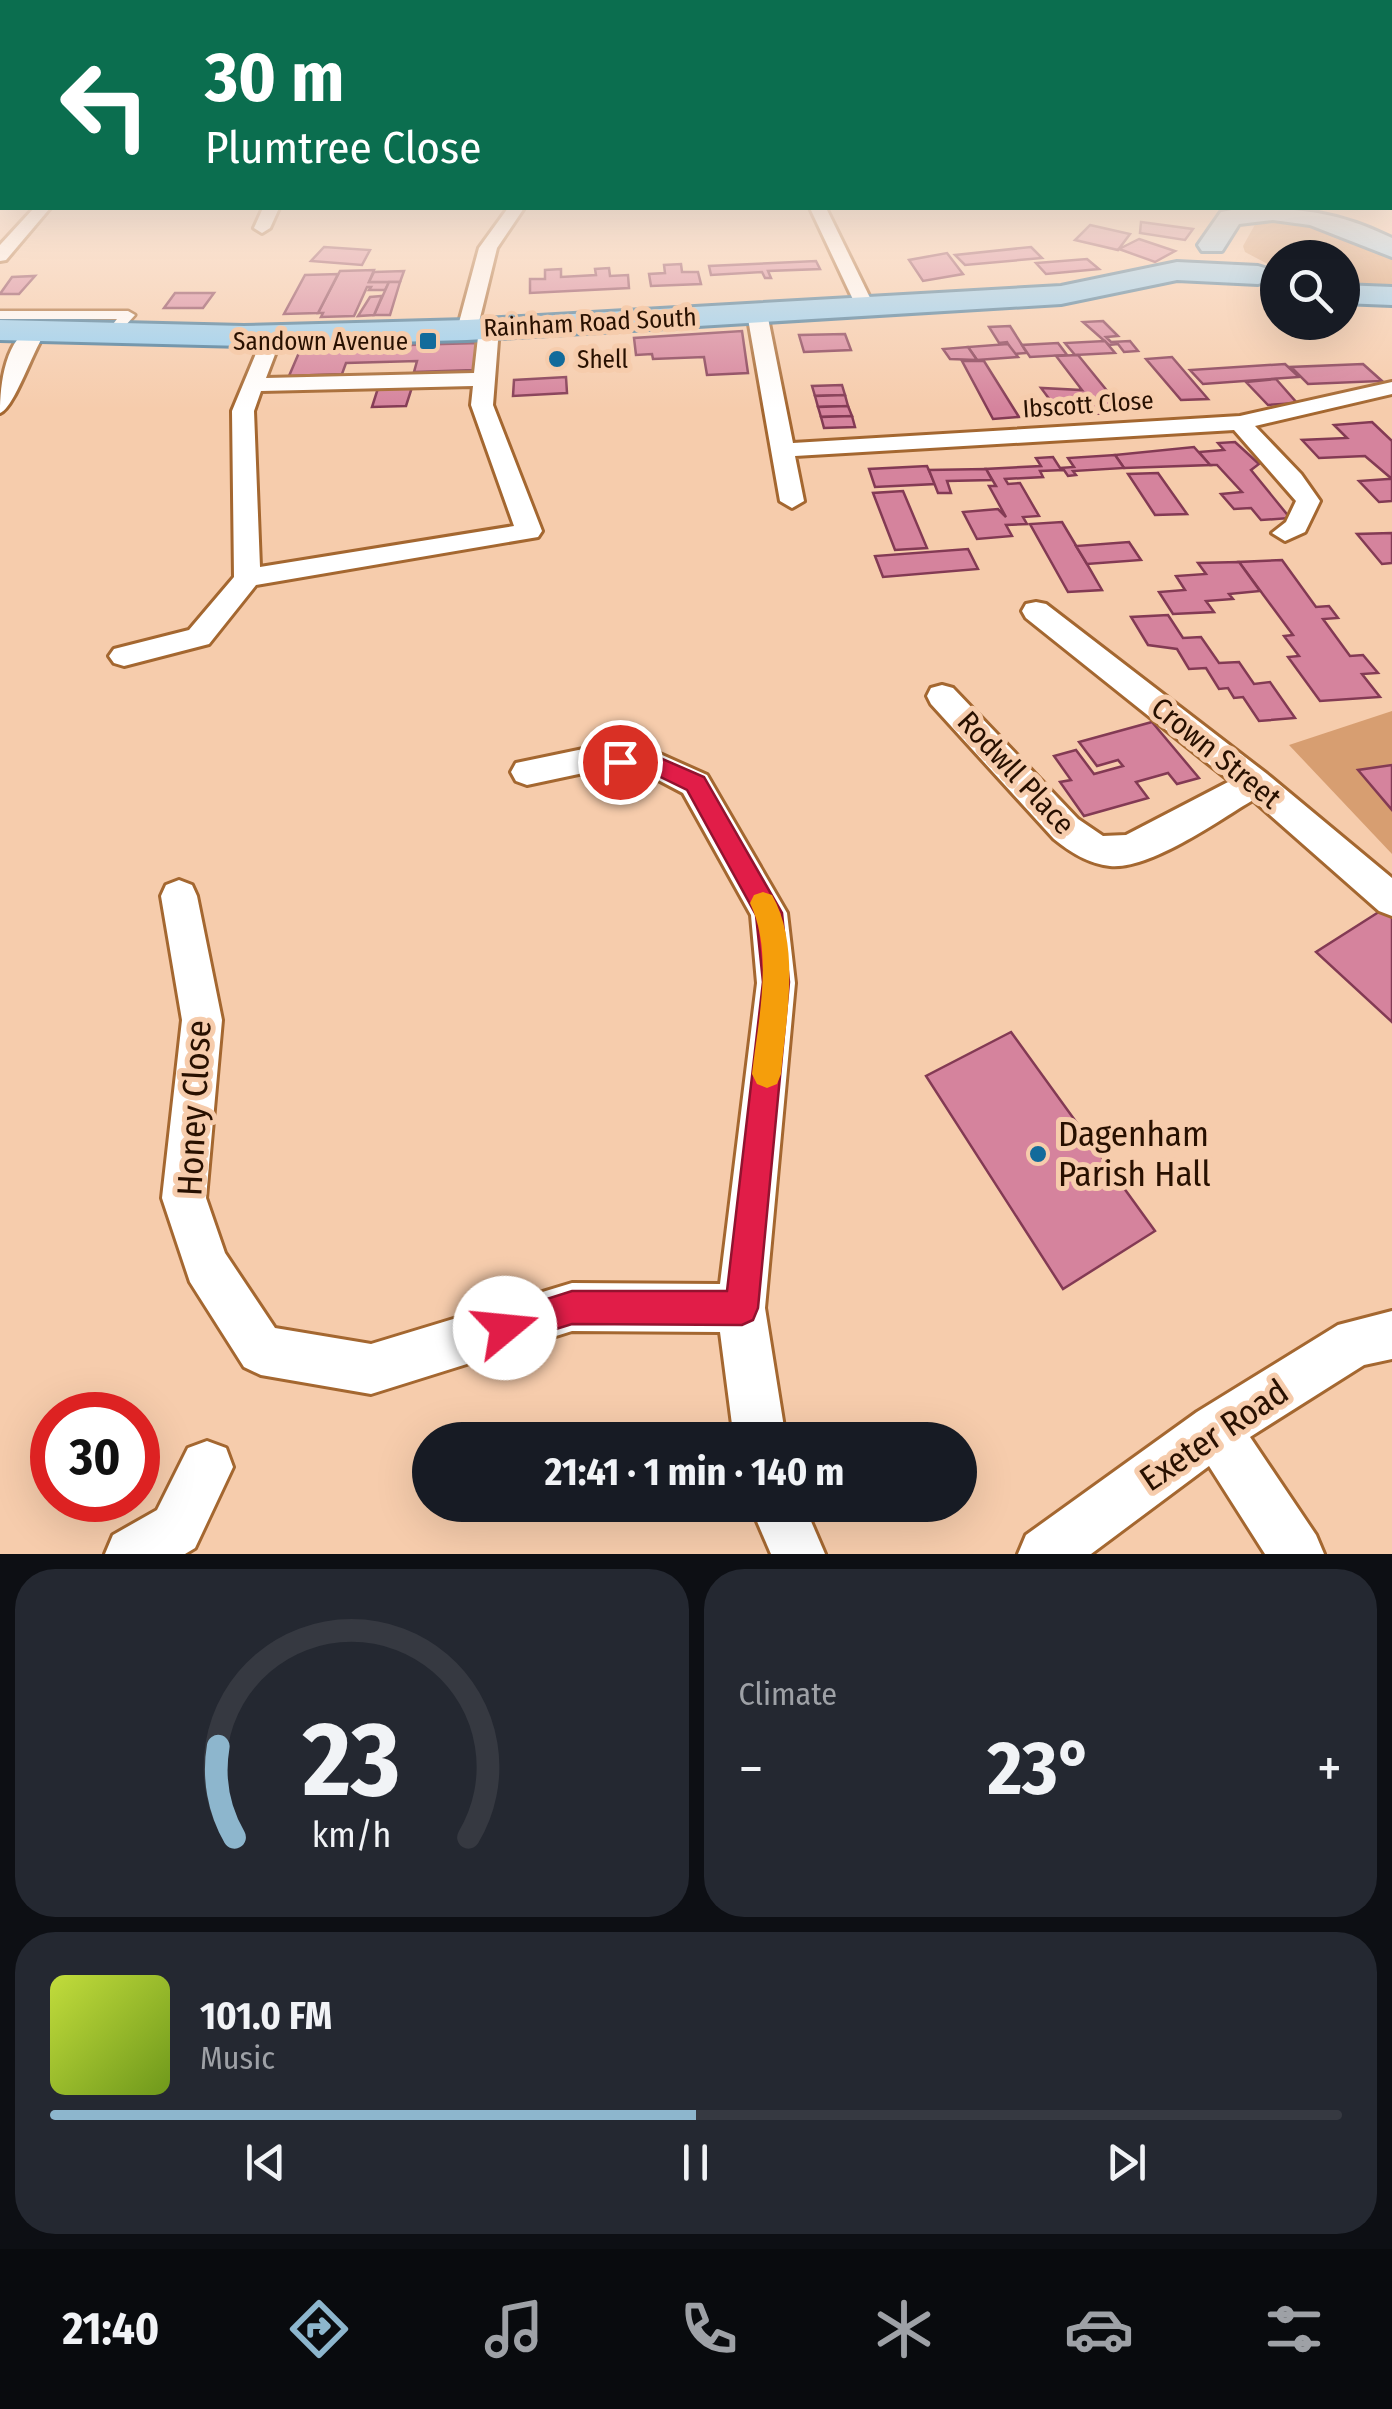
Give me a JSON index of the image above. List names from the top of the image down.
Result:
{
  "streets": {
    "main road": ["Rainham Road South"],
    "street": [
      "Ibscott Close",
      "Crown Street",
      "Rodwll Place",
      "Honey Close",
      "Exeter Road"
    ]
  },
  "crossings": [
    ["Crown Street", "Rodwll Place"]
  ],
  "places": {
    "transit": ["Sandown Avenue"],
    "other": ["Shell", "Dagenham Parish Hall"]
  },
  "page": {
    "turn": ["30 m", "Plumtree Close"],
    "limit": "30",
    "trip": "21:41 · 1 min · 140 m",
    "tile": "Climate",
    "heat": ["−", "23°", "+"],
    "song": ["101.0 FM", "Music"],
    "tabs": "21:40",
    "gauge": ["23", "km/h"]
  }
}
